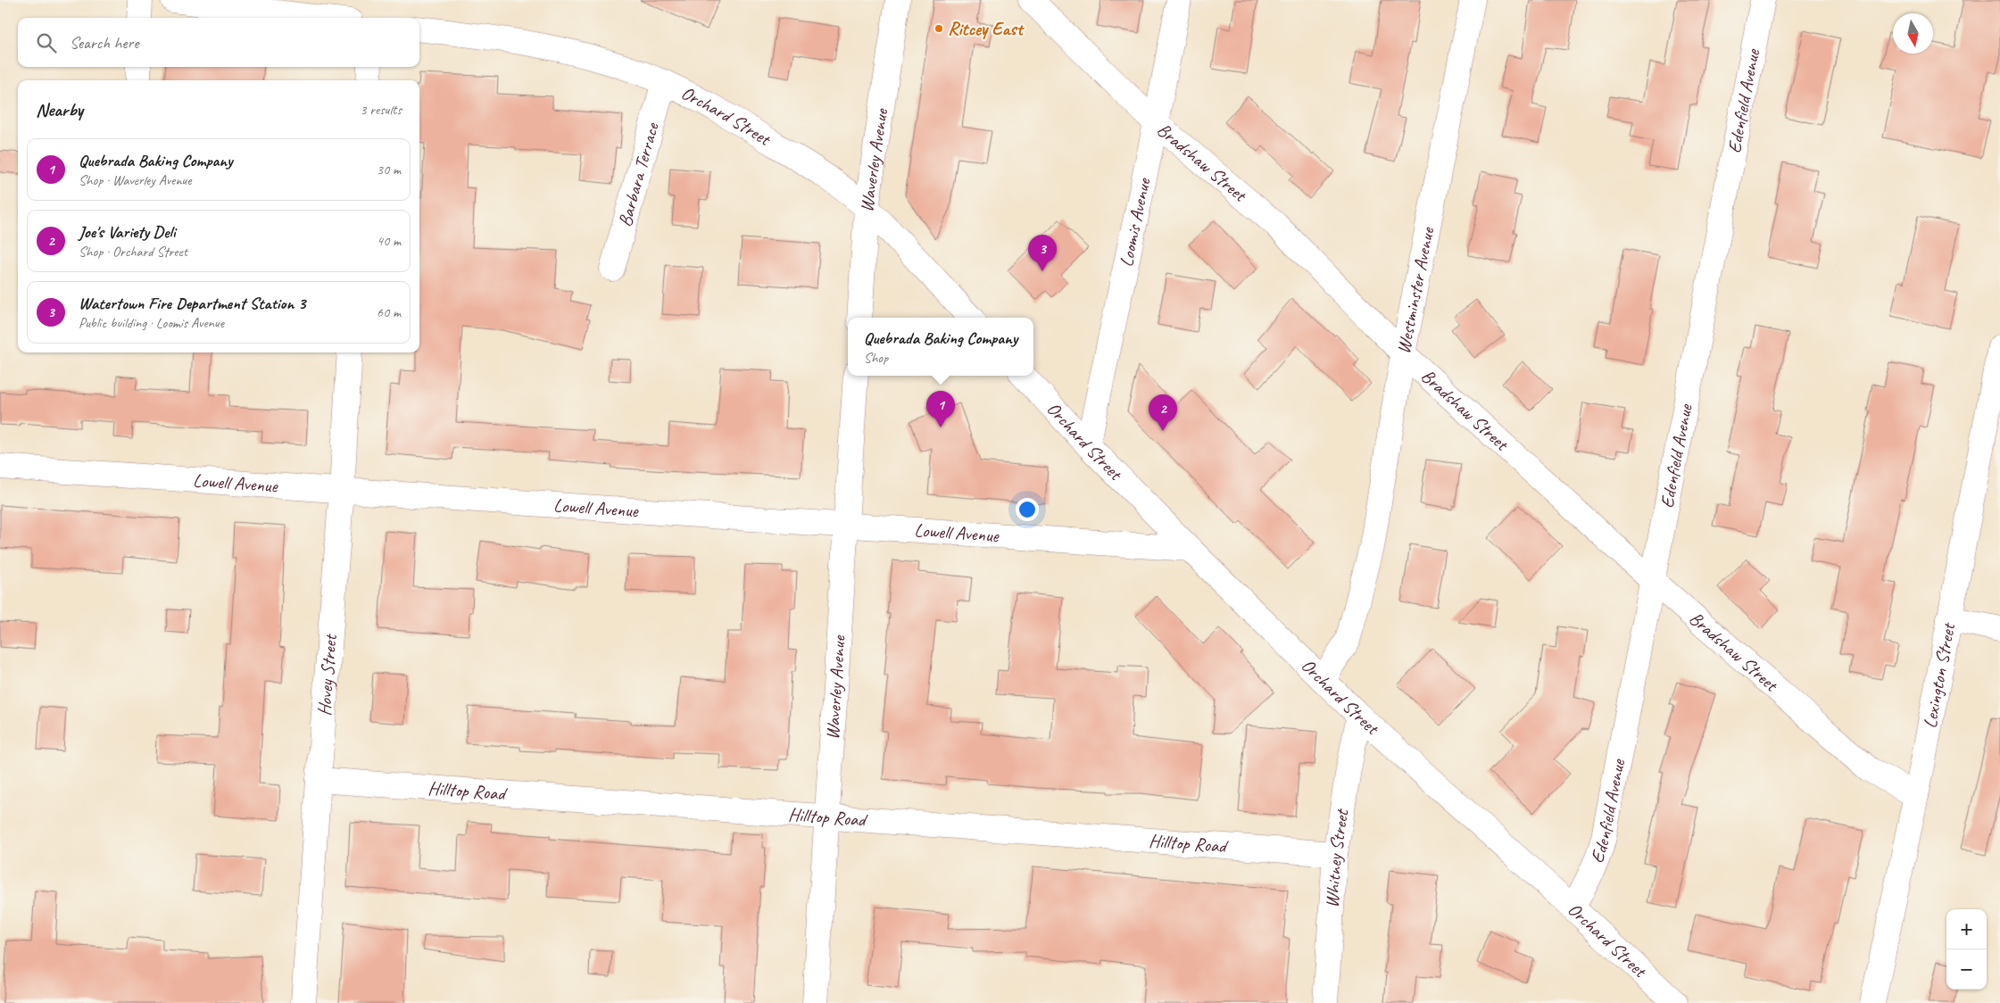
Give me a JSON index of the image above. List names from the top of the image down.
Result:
{
  "streets": {
    "street": [
      "Edenfield Avenue",
      "Orchard Street",
      "Waverley Avenue",
      "Bradshaw Street",
      "Barbara Terrace",
      "Loomis Avenue",
      "Westminster Avenue",
      "Lowell Avenue",
      "Lexington Street",
      "Hovey Street",
      "Hilltop Road",
      "Whitney Street"
    ]
  },
  "crossings": [
    ["Edenfield Avenue", "Orchard Street"],
    ["Edenfield Avenue", "Bradshaw Street"],
    ["Orchard Street", "Waverley Avenue"],
    ["Orchard Street", "Barbara Terrace"],
    ["Orchard Street", "Loomis Avenue"],
    ["Orchard Street", "Westminster Avenue"],
    ["Orchard Street", "Lowell Avenue"],
    ["Orchard Street", "Whitney Street"],
    ["Waverley Avenue", "Lowell Avenue"],
    ["Waverley Avenue", "Hilltop Road"],
    ["Bradshaw Street", "Loomis Avenue"],
    ["Bradshaw Street", "Westminster Avenue"],
    ["Bradshaw Street", "Lexington Street"],
    ["Lowell Avenue", "Hovey Street"],
    ["Hovey Street", "Hilltop Road"],
    ["Hilltop Road", "Whitney Street"]
  ],
  "places": ["Ritcey East"],
  "north": "bottom",
  "page": {
    "search": "Search here",
    "heading": ["Nearby", "3 results"],
    "list": [
      {
        "mark": "1",
        "name": "Quebrada Baking Company",
        "note": "Shop · Waverley Avenue",
        "value": "30 m"
      },
      {
        "mark": "2",
        "name": "Joe's Variety Deli",
        "note": "Shop · Orchard Street",
        "value": "40 m"
      },
      {
        "mark": "3",
        "name": "Watertown Fire Department Station 3",
        "note": "Public building · Loomis Avenue",
        "value": "60 m"
      }
    ],
    "pins": ["3", "1", "2"],
    "popup": ["Quebrada Baking Company", "Shop"],
    "map_buttons": ["+", "−"]
  }
}
